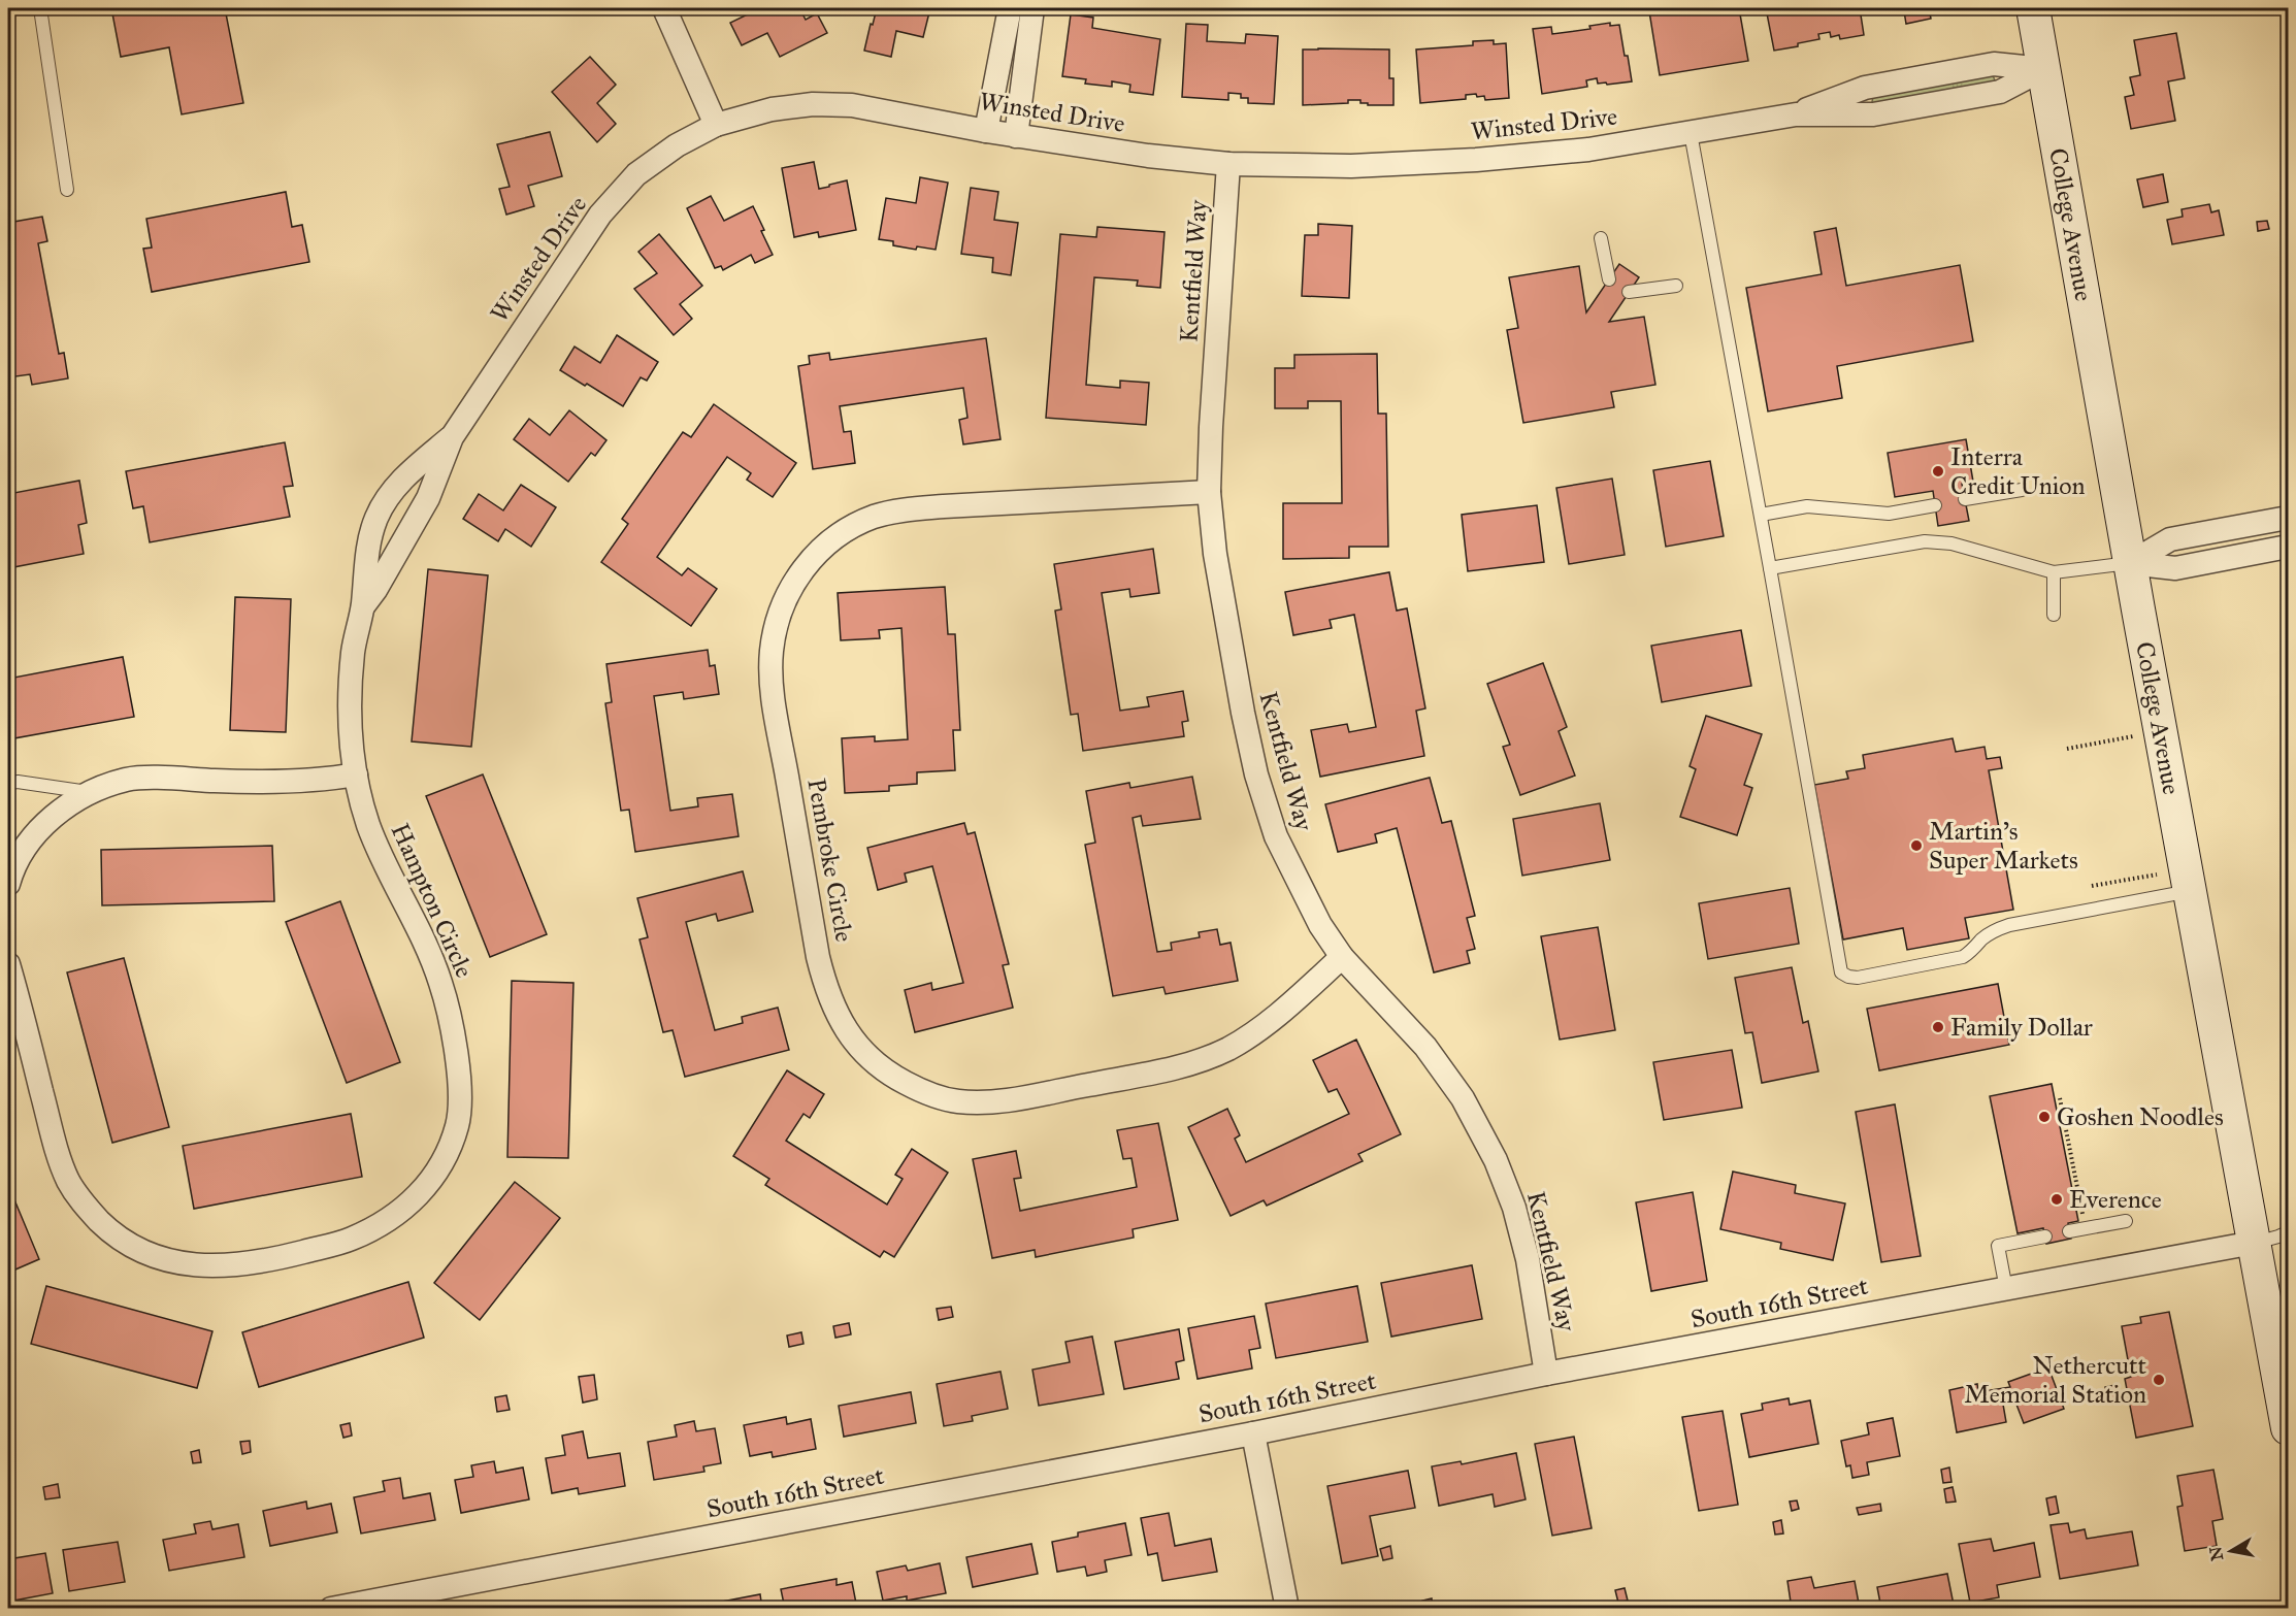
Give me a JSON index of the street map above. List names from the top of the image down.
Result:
{
  "streets": {
    "main road": ["College Avenue"],
    "street": [
      "Winsted Drive",
      "Kentfield Way",
      "Pembroke Circle",
      "Hampton Circle",
      "South 16th Street"
    ]
  },
  "crossings": [
    ["Winsted Drive", "College Avenue"],
    ["Winsted Drive", "Kentfield Way"],
    ["Winsted Drive", "Hampton Circle"],
    ["College Avenue", "South 16th Street"],
    ["Kentfield Way", "Pembroke Circle"],
    ["Kentfield Way", "South 16th Street"]
  ],
  "places": [
    "Interra Credit Union",
    "Martin's Super Markets",
    "Family Dollar",
    "Goshen Noodles",
    "Everence",
    "Nethercutt Memorial Station"
  ],
  "north": "left"
}
